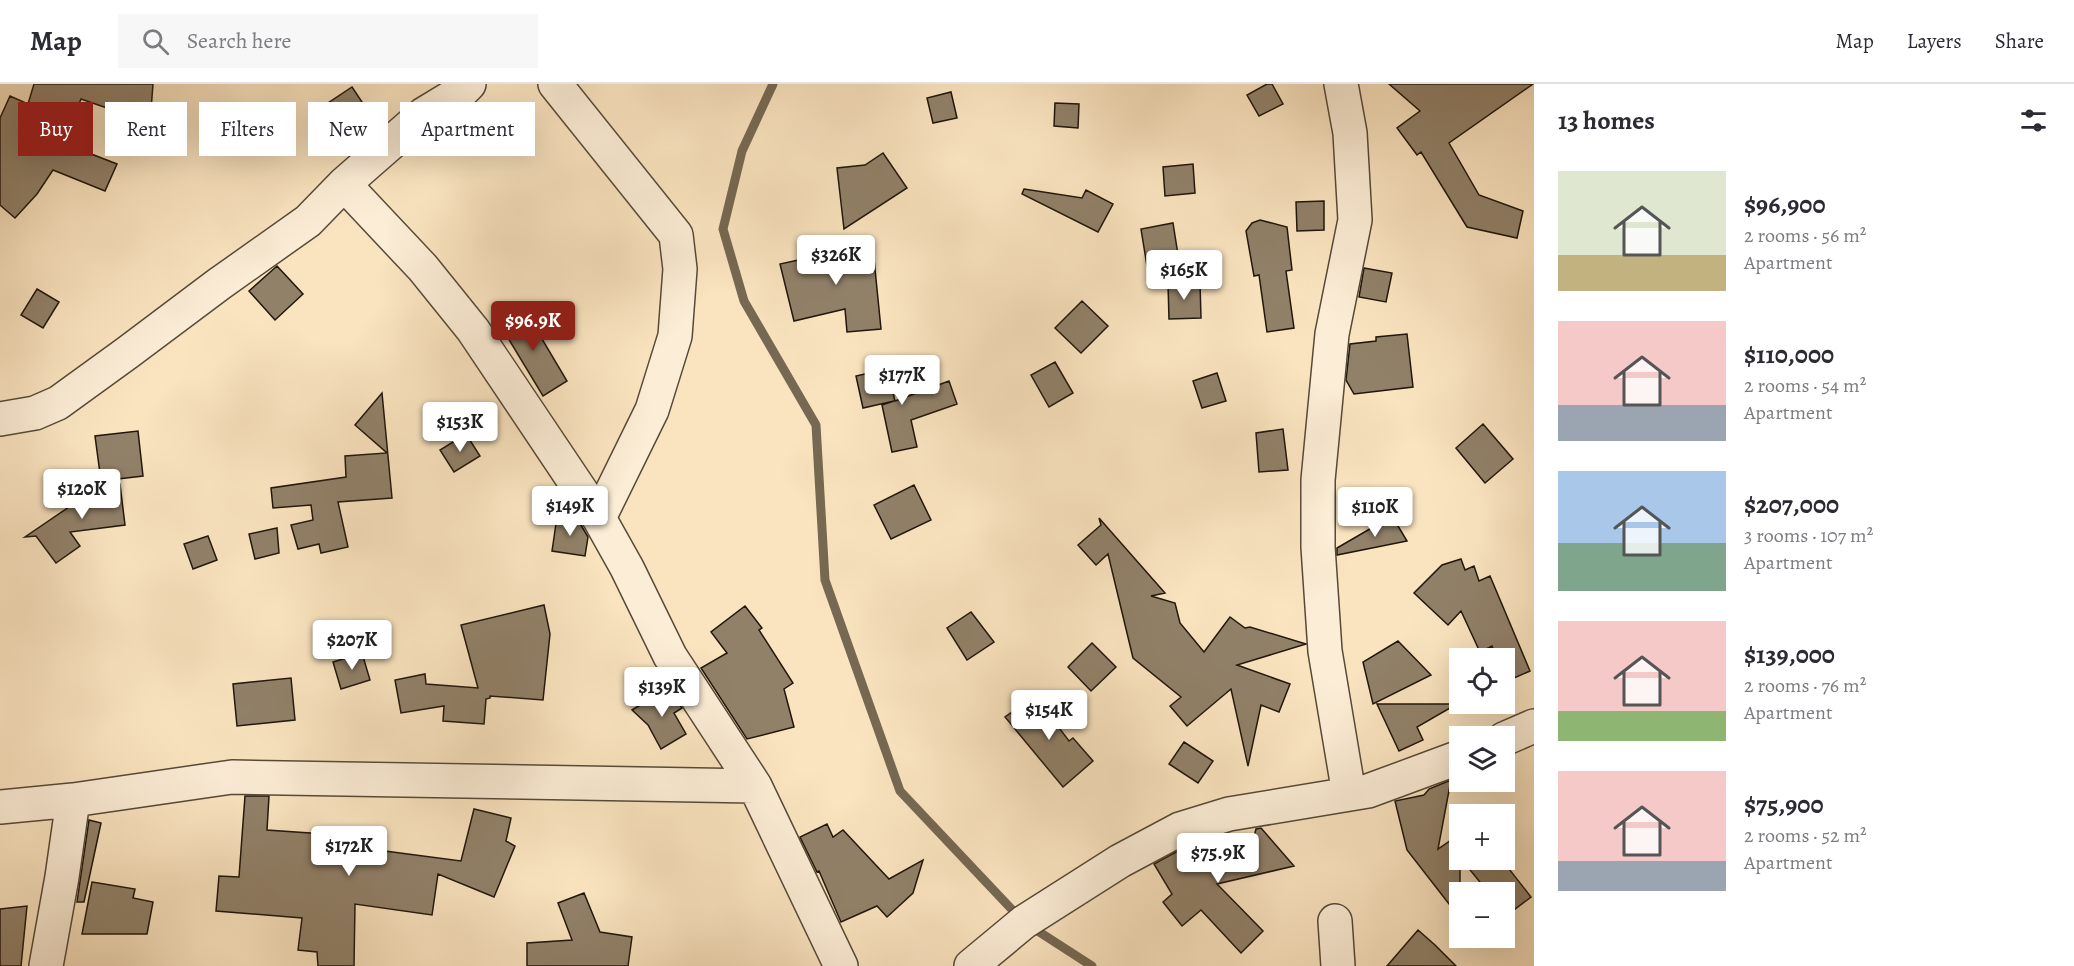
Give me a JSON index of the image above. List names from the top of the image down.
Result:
{
  "page": {
    "header": "Map",
    "search": "Search here",
    "nav": ["Map", "Layers", "Share"],
    "heading": "13 homes",
    "chip": [
      "Buy",
      "Rent",
      "Filters",
      "New",
      "Apartment"
    ],
    "list": [
      {
        "name": "$96,900",
        "note": "2 rooms · 56 m² · Apartment"
      },
      {
        "name": "$110,000",
        "note": "2 rooms · 54 m² · Apartment"
      },
      {
        "name": "$207,000",
        "note": "3 rooms · 107 m² · Apartment"
      },
      {
        "name": "$139,000",
        "note": "2 rooms · 76 m² · Apartment"
      },
      {
        "name": "$75,900",
        "note": "2 rooms · 52 m² · Apartment"
      }
    ],
    "price": [
      "$326K",
      "$165K",
      "$96.9K",
      "$177K",
      "$153K",
      "$120K",
      "$149K",
      "$110K",
      "$207K",
      "$139K",
      "$154K",
      "$172K",
      "$75.9K"
    ],
    "map_buttons": ["+", "−"]
  }
}
